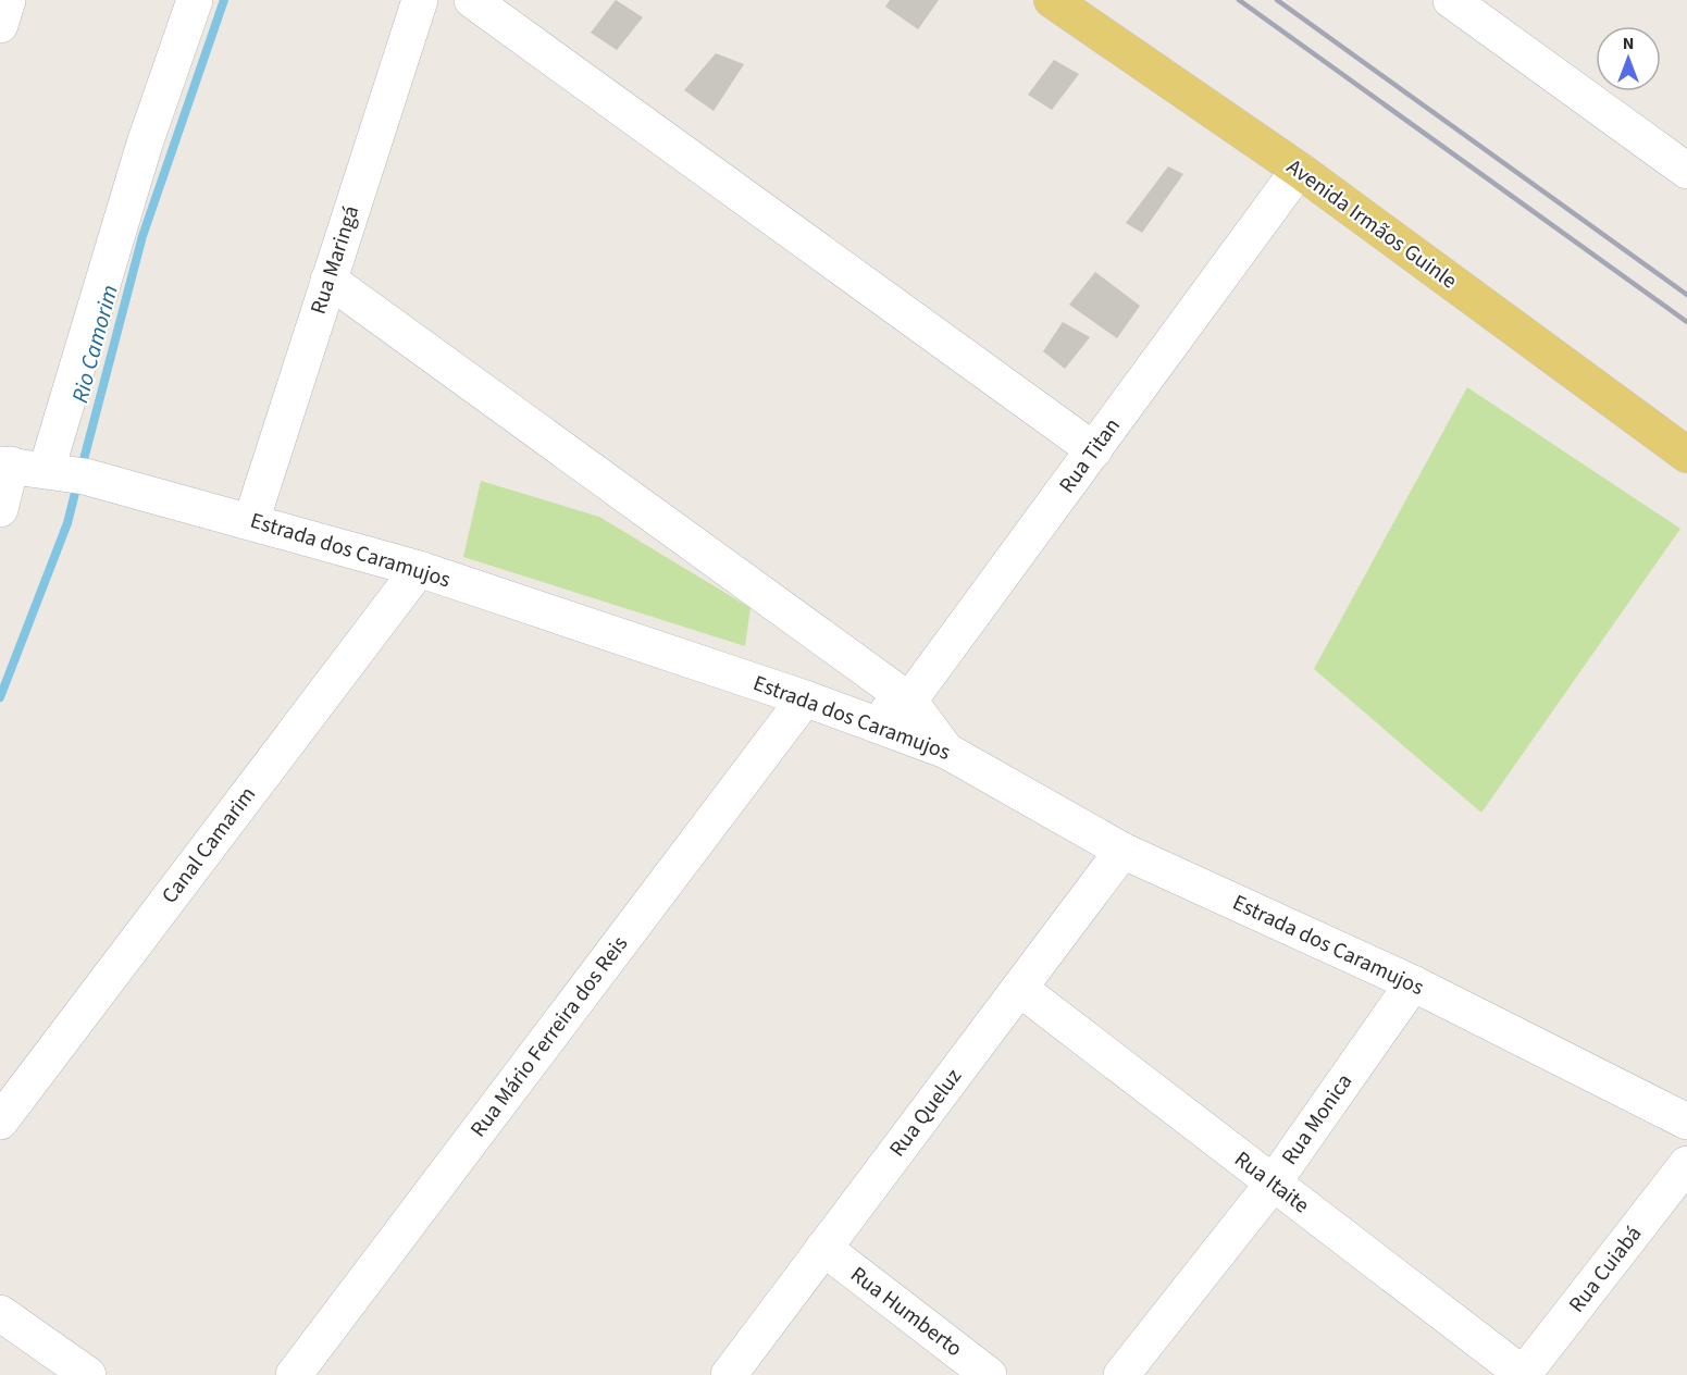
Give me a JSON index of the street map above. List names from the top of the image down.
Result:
{
  "streets": {
    "main road": ["Avenida Irmãos Guinle"],
    "street": [
      "Rua Maringá",
      "Rua Titan",
      "Estrada dos Caramujos",
      "Canal Camarim",
      "Rua Mário Ferreira dos Reis",
      "Rua Queluz",
      "Rua Monica",
      "Rua Itaite",
      "Rua Cuiabá",
      "Rua Humberto"
    ]
  },
  "crossings": [
    ["Avenida Irmãos Guinle", "Rua Titan"],
    ["Rua Maringá", "Estrada dos Caramujos"],
    ["Rua Titan", "Estrada dos Caramujos"],
    ["Estrada dos Caramujos", "Canal Camarim"],
    ["Estrada dos Caramujos", "Rua Mário Ferreira dos Reis"],
    ["Estrada dos Caramujos", "Rua Queluz"],
    ["Estrada dos Caramujos", "Rua Monica"],
    ["Rua Queluz", "Rua Itaite"],
    ["Rua Queluz", "Rua Humberto"],
    ["Rua Monica", "Rua Itaite"],
    ["Rua Itaite", "Rua Cuiabá"]
  ],
  "water": ["Rio Camorim"],
  "north": "top"
}
